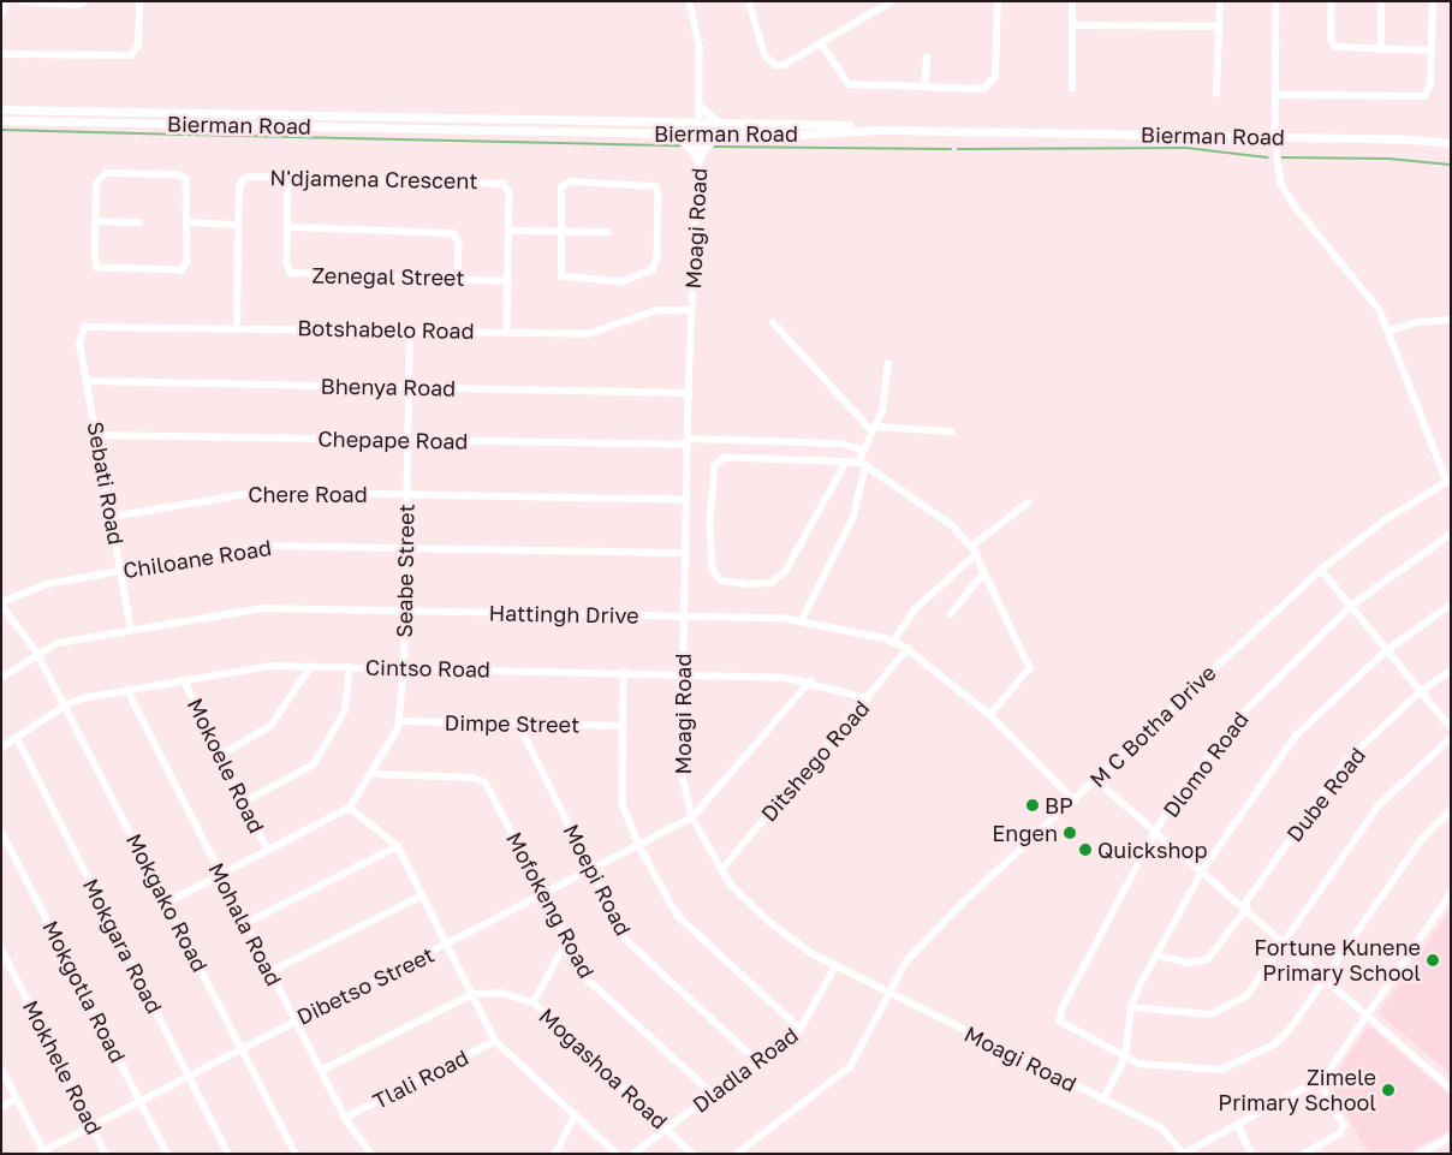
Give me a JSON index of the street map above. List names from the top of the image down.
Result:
{
  "streets": {
    "main road": ["Bierman Road"],
    "street": [
      "N'djamena Crescent",
      "Moagi Road",
      "Zenegal Street",
      "Botshabelo Road",
      "Bhenya Road",
      "Chepape Road",
      "Sebati Road",
      "Chere Road",
      "Chiloane Road",
      "Seabe Street",
      "Hattingh Drive",
      "Cintso Road",
      "Dimpe Street",
      "M C Botha Drive",
      "Ditshego Road",
      "Dlomo Road",
      "Mokoele Road",
      "Dube Road",
      "Moepi Road",
      "Mokgako Road",
      "Mofokeng Road",
      "Mohala Road",
      "Mokgara Road",
      "Dibetso Street",
      "Mokgotla Road",
      "Mokhele Road",
      "Mogashoa Road",
      "Dladla Road",
      "Tlali Road"
    ]
  },
  "crossings": [
    ["Bierman Road", "Moagi Road"],
    ["N'djamena Crescent", "Zenegal Street"],
    ["N'djamena Crescent", "Botshabelo Road"],
    ["Moagi Road", "Botshabelo Road"],
    ["Moagi Road", "Bhenya Road"],
    ["Moagi Road", "Chepape Road"],
    ["Moagi Road", "Chere Road"],
    ["Moagi Road", "Chiloane Road"],
    ["Moagi Road", "Hattingh Drive"],
    ["Moagi Road", "Cintso Road"],
    ["Moagi Road", "M C Botha Drive"],
    ["Moagi Road", "Ditshego Road"],
    ["Moagi Road", "Dibetso Street"],
    ["Moagi Road", "Dladla Road"],
    ["Botshabelo Road", "Sebati Road"],
    ["Botshabelo Road", "Seabe Street"],
    ["Bhenya Road", "Sebati Road"],
    ["Bhenya Road", "Seabe Street"],
    ["Chepape Road", "Sebati Road"],
    ["Chepape Road", "Seabe Street"],
    ["Sebati Road", "Chere Road"],
    ["Sebati Road", "Chiloane Road"],
    ["Sebati Road", "Hattingh Drive"],
    ["Chere Road", "Seabe Street"],
    ["Chiloane Road", "Seabe Street"],
    ["Chiloane Road", "Mokgako Road"],
    ["Seabe Street", "Hattingh Drive"],
    ["Seabe Street", "Cintso Road"],
    ["Seabe Street", "Dimpe Street"],
    ["Seabe Street", "Mofokeng Road"],
    ["Hattingh Drive", "M C Botha Drive"],
    ["Hattingh Drive", "Ditshego Road"],
    ["Hattingh Drive", "Mokgako Road"],
    ["Cintso Road", "Ditshego Road"],
    ["Cintso Road", "Mokoele Road"],
    ["Cintso Road", "Mokgako Road"],
    ["Cintso Road", "Mohala Road"],
    ["Cintso Road", "Mokgara Road"],
    ["Dimpe Street", "Moepi Road"],
    ["Moepi Road", "Dibetso Street"],
    ["Moepi Road", "Dladla Road"],
    ["Mokgako Road", "Dibetso Street"],
    ["Mofokeng Road", "Dibetso Street"],
    ["Mofokeng Road", "Dladla Road"],
    ["Mohala Road", "Dibetso Street"],
    ["Mohala Road", "Tlali Road"],
    ["Mokgara Road", "Dibetso Street"],
    ["Dibetso Street", "Mokgotla Road"],
    ["Dibetso Street", "Mokhele Road"],
    ["Mogashoa Road", "Dladla Road"]
  ],
  "places": [
    "BP",
    "Engen",
    "Quickshop",
    "Fortune Kunene Primary School",
    "Zimele Primary School"
  ]
}
